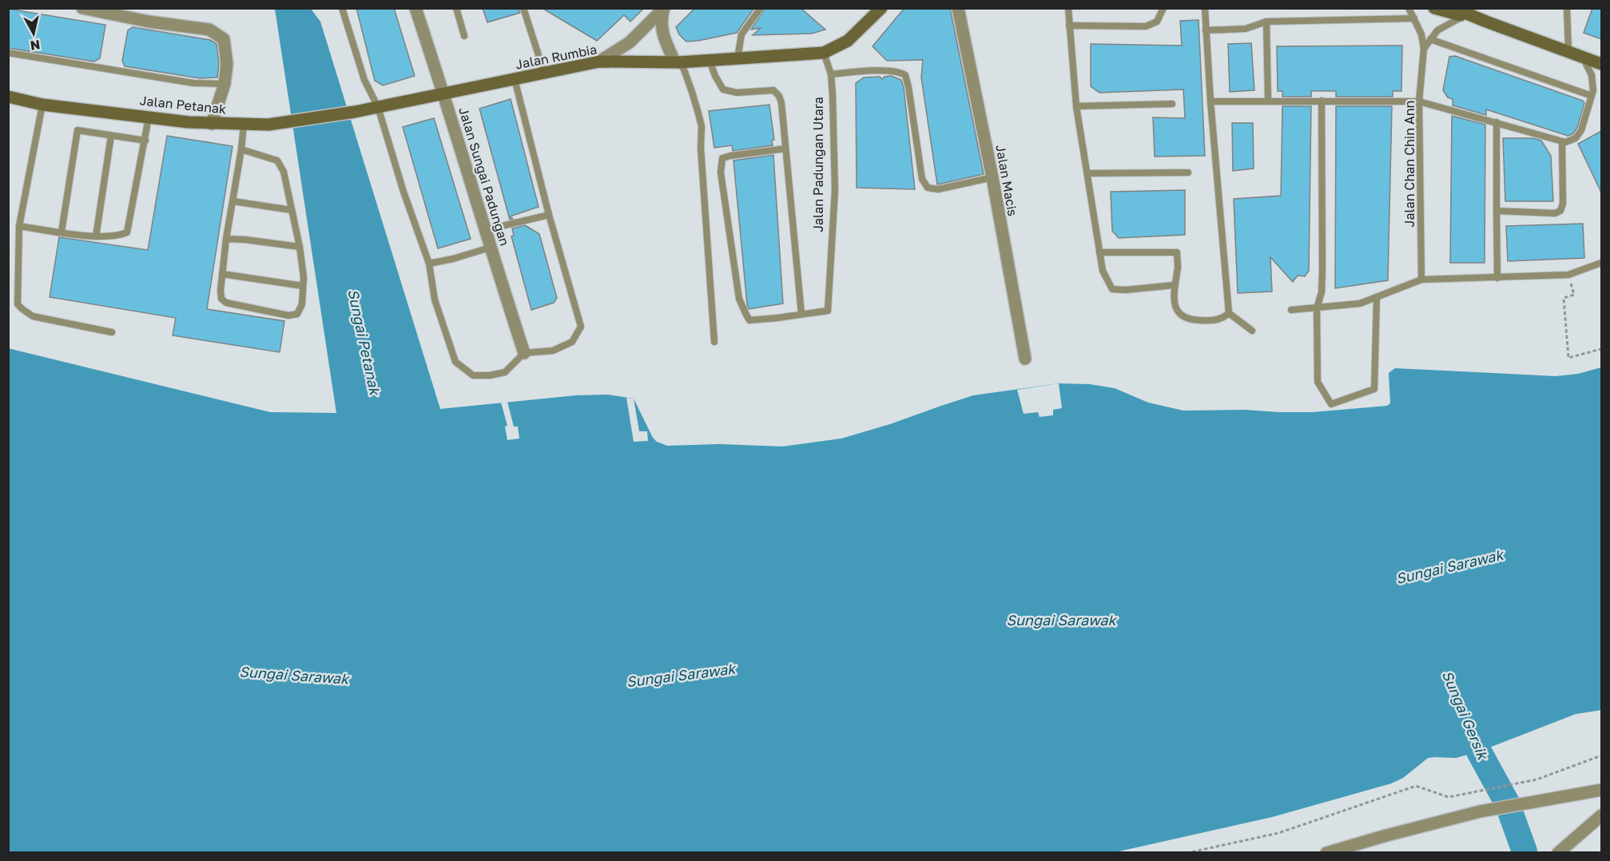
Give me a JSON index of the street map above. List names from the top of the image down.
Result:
{
  "streets": {
    "street": [
      "Jalan Rumbia",
      "Jalan Petanak",
      "Jalan Sungai Padungan",
      "Jalan Macis"
    ],
    "lane": ["Jalan Chan Chin Ann", "Jalan Padungan Utara"]
  },
  "crossings": [
    ["Jalan Rumbia", "Jalan Petanak"],
    ["Jalan Rumbia", "Jalan Padungan Utara"],
    ["Jalan Rumbia", "Jalan Sungai Padungan"]
  ],
  "water": ["Sungai Petanak", "Sungai Sarawak", "Sungai Gersik"],
  "north": "bottom"
}
